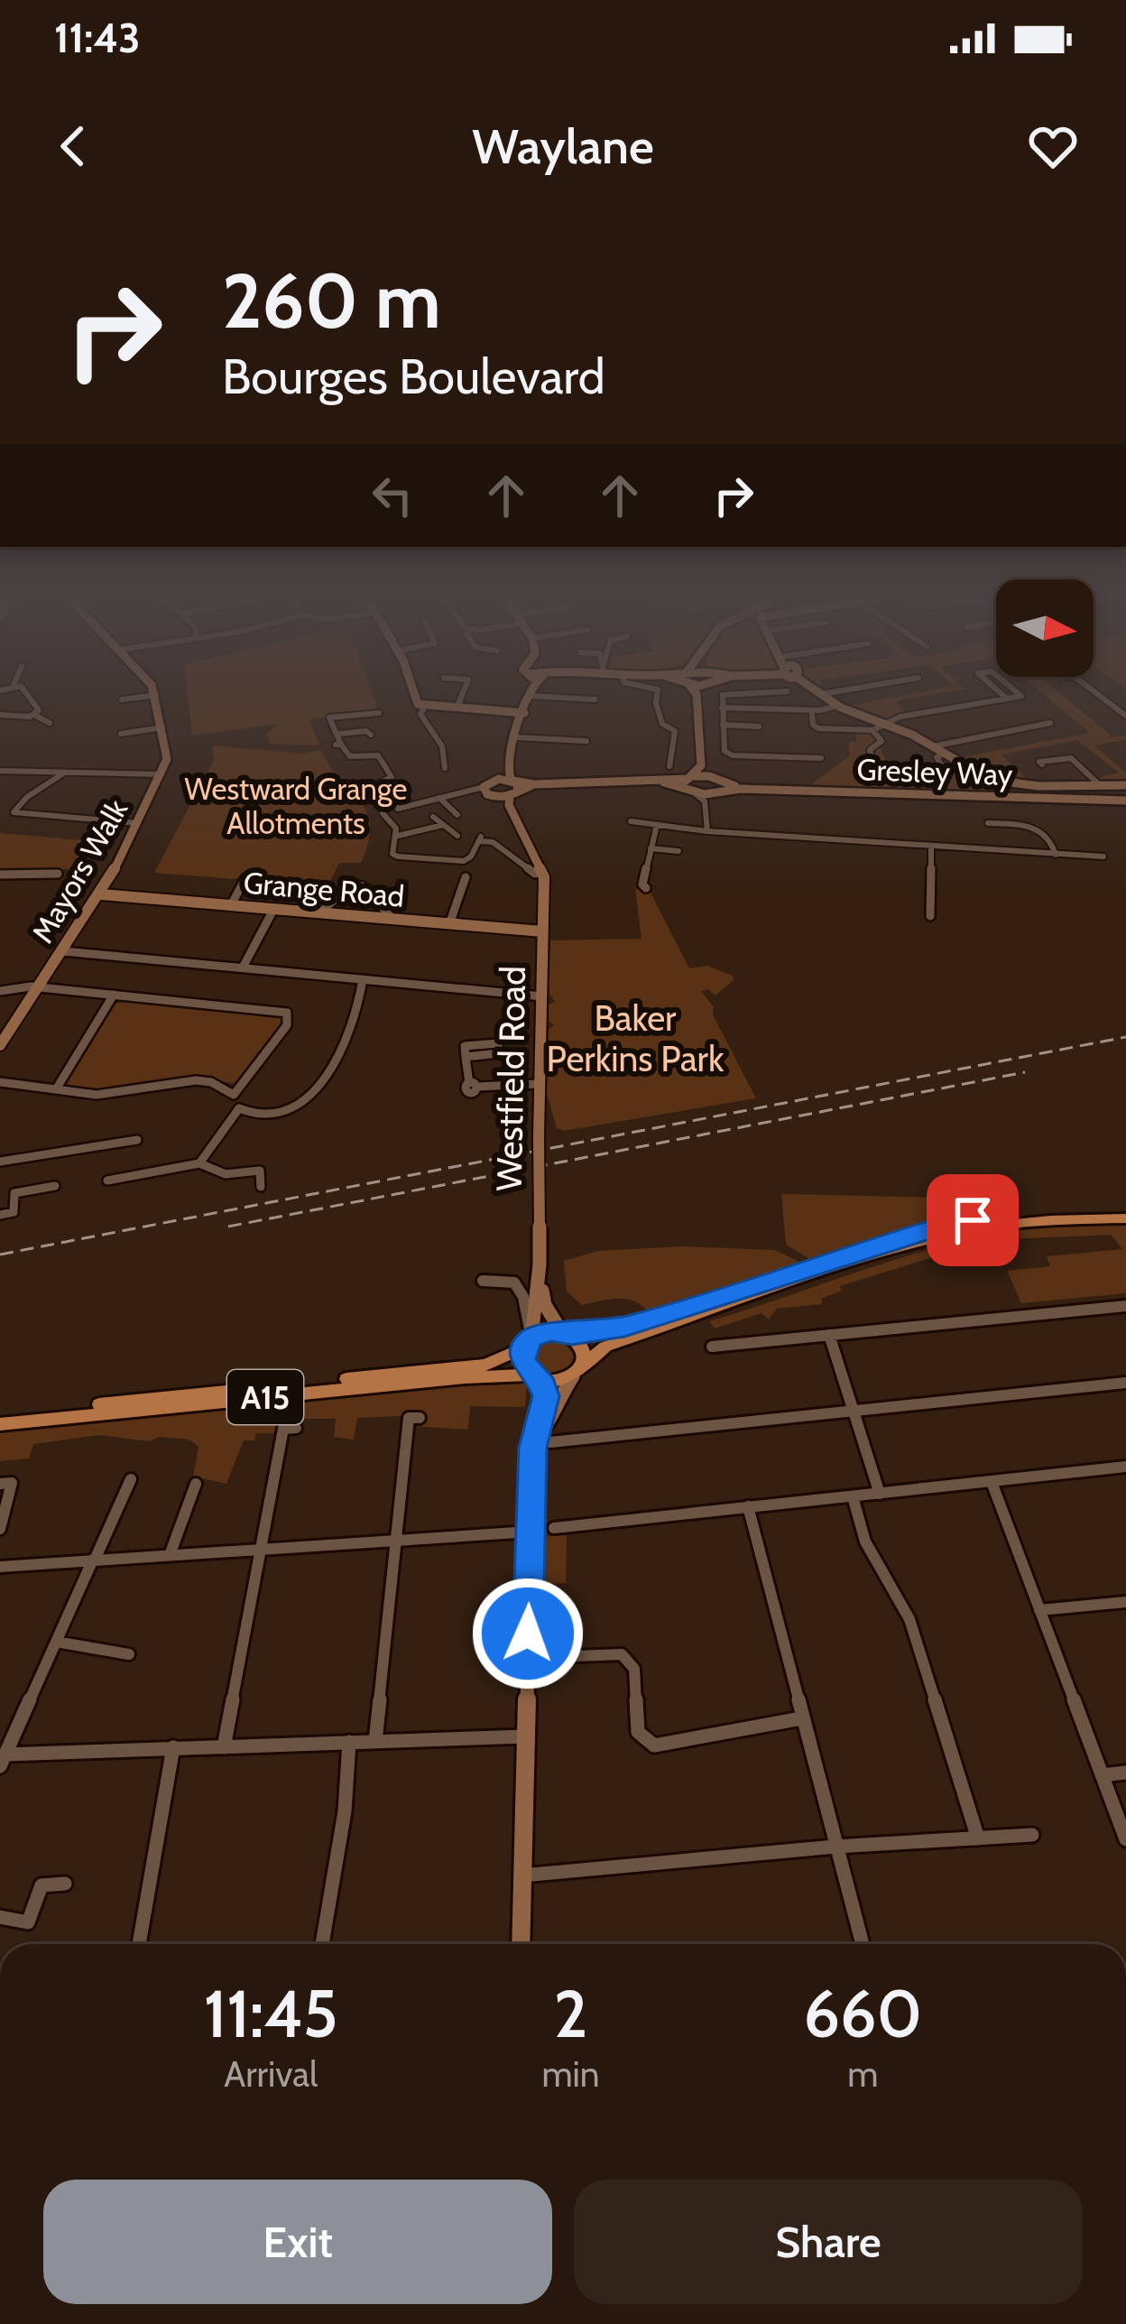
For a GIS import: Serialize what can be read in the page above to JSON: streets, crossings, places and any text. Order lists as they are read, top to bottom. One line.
{"streets":{"main road":["A15"],"street":["Gresley Way","Mayors Walk","Grange Road","Westfield Road"]},"crossings":[["Mayors Walk","Grange Road"],["Grange Road","Westfield Road"],["Westfield Road","A15"]],"parks":["Westward Grange Allotments","Baker Perkins Park"],"north":"right","page":{"status":"11:43","header":"Waylane","turn":["260 m","Bourges Boulevard"],"eta":["11:45","Arrival","2","min","660","m"],"buttons":["Exit","Share"]}}
